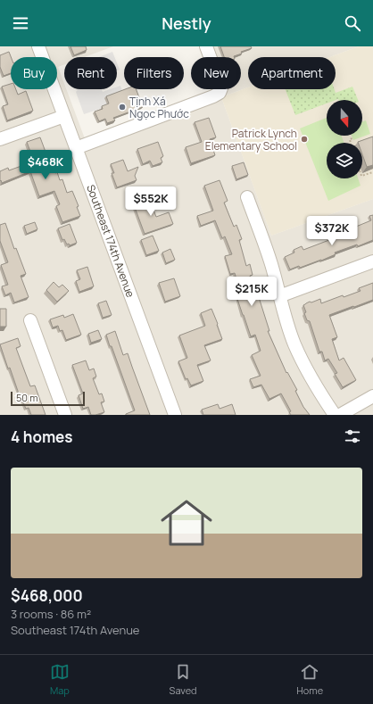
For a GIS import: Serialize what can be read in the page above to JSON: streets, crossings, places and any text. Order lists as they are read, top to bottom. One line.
{"streets":{"street":["Southeast 174th Avenue"]},"places":["Tịnh Xá Ngọc Phước","Patrick Lynch Elementary School"],"scale_bar":"50 m","north":"bottom","page":{"header":"Nestly","chip":["Buy","Rent","Filters","New","Apartment"],"price":["$468K","$552K","$372K","$215K"],"scale":"50 m","heading":"4 homes","list":[{"name":"$468,000","note":"3 rooms · 86 m² · Southeast 174th Avenue"}],"tabs":["Map","Saved","Home"]}}
